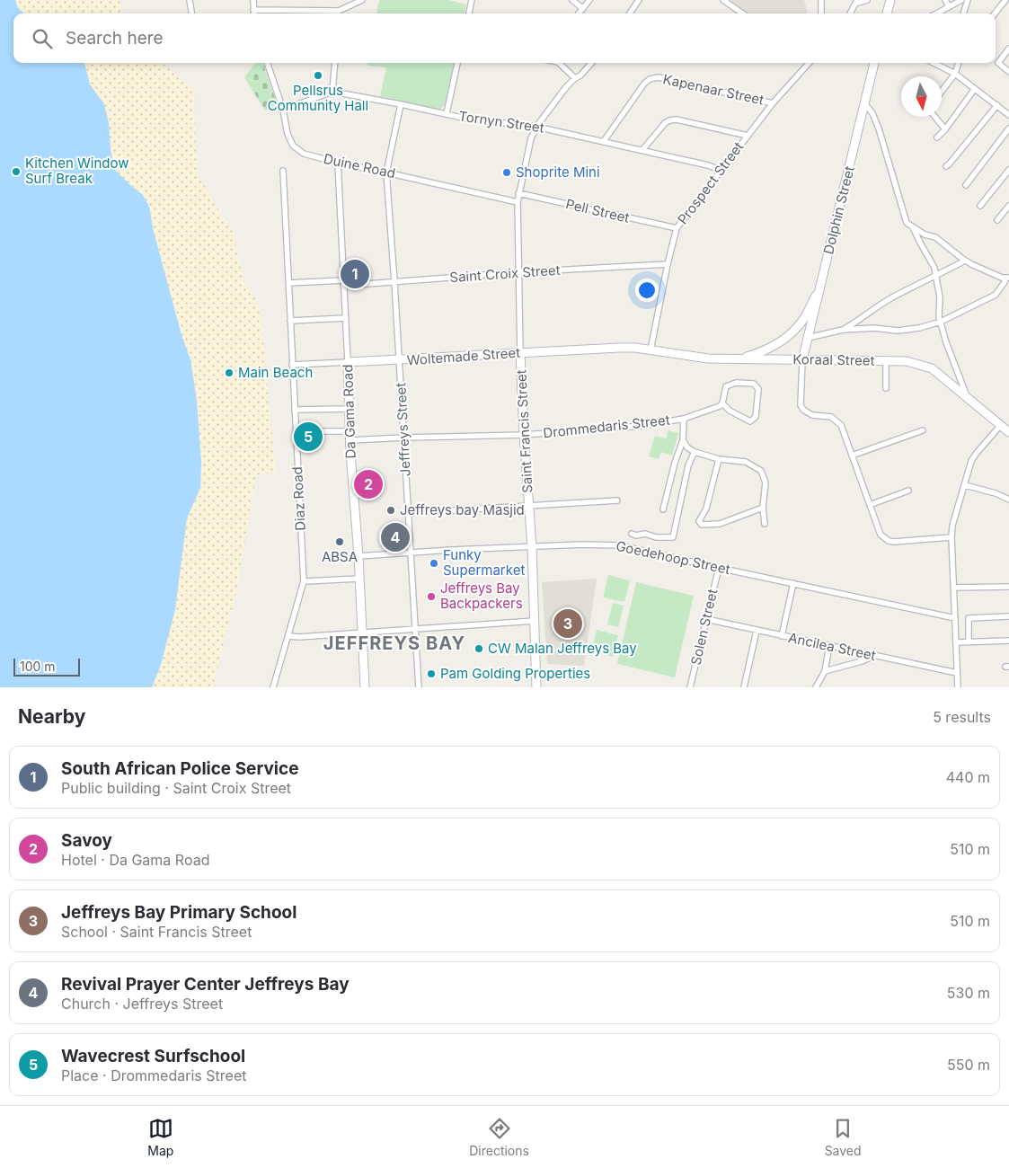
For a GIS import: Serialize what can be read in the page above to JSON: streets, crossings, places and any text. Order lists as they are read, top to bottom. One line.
{"streets":{"street":["Kapenaar Street","Tornyn Street","Duine Road","Prospect Street","Dolphin Street","Pell Street","Saint Croix Street","Woltemade Street","Koraal Street","Da Gama Road","Drommedaris Street","Jeffreys Street","Saint Francis Street","Diaz Road","Goedehoop Street","Solen Street","Ancilea Street"]},"crossings":[["Kapenaar Street","Tornyn Street"],["Kapenaar Street","Prospect Street"],["Tornyn Street","Prospect Street"],["Tornyn Street","Jeffreys Street"],["Tornyn Street","Saint Francis Street"],["Duine Road","Da Gama Road"],["Duine Road","Jeffreys Street"],["Duine Road","Saint Francis Street"],["Prospect Street","Pell Street"],["Prospect Street","Saint Croix Street"],["Prospect Street","Koraal Street"],["Dolphin Street","Koraal Street"],["Pell Street","Saint Francis Street"],["Saint Croix Street","Da Gama Road"],["Saint Croix Street","Jeffreys Street"],["Saint Croix Street","Saint Francis Street"],["Saint Croix Street","Diaz Road"],["Woltemade Street","Koraal Street"],["Woltemade Street","Da Gama Road"],["Woltemade Street","Jeffreys Street"],["Woltemade Street","Saint Francis Street"],["Woltemade Street","Diaz Road"],["Da Gama Road","Drommedaris Street"],["Da Gama Road","Goedehoop Street"],["Drommedaris Street","Jeffreys Street"],["Drommedaris Street","Saint Francis Street"],["Jeffreys Street","Goedehoop Street"],["Saint Francis Street","Goedehoop Street"],["Goedehoop Street","Solen Street"],["Solen Street","Ancilea Street"]],"districts":["JEFFREYS BAY"],"places":["Pellsrus Community Hall","Kitchen Window Surf Break","Shoprite Mini","Main Beach","Jeffreys bay Masjid","ABSA","Funky Supermarket","Jeffreys Bay Backpackers","CW Malan Jeffreys Bay","Pam Golding Properties"],"scale_bar":"100 m","north":"bottom","page":{"search":"Search here","pins":["1","5","2","4","3"],"scale":"100 m","heading":["Nearby","5 results"],"list":[{"mark":"1","name":"South African Police Service","note":"Public building · Saint Croix Street","value":"440 m"},{"mark":"2","name":"Savoy","note":"Hotel · Da Gama Road","value":"510 m"},{"mark":"3","name":"Jeffreys Bay Primary School","note":"School · Saint Francis Street","value":"510 m"},{"mark":"4","name":"Revival Prayer Center Jeffreys Bay","note":"Church · Jeffreys Street","value":"530 m"},{"mark":"5","name":"Wavecrest Surfschool","note":"Place · Drommedaris Street","value":"550 m"}],"nav":["Map","Directions","Saved"]}}
